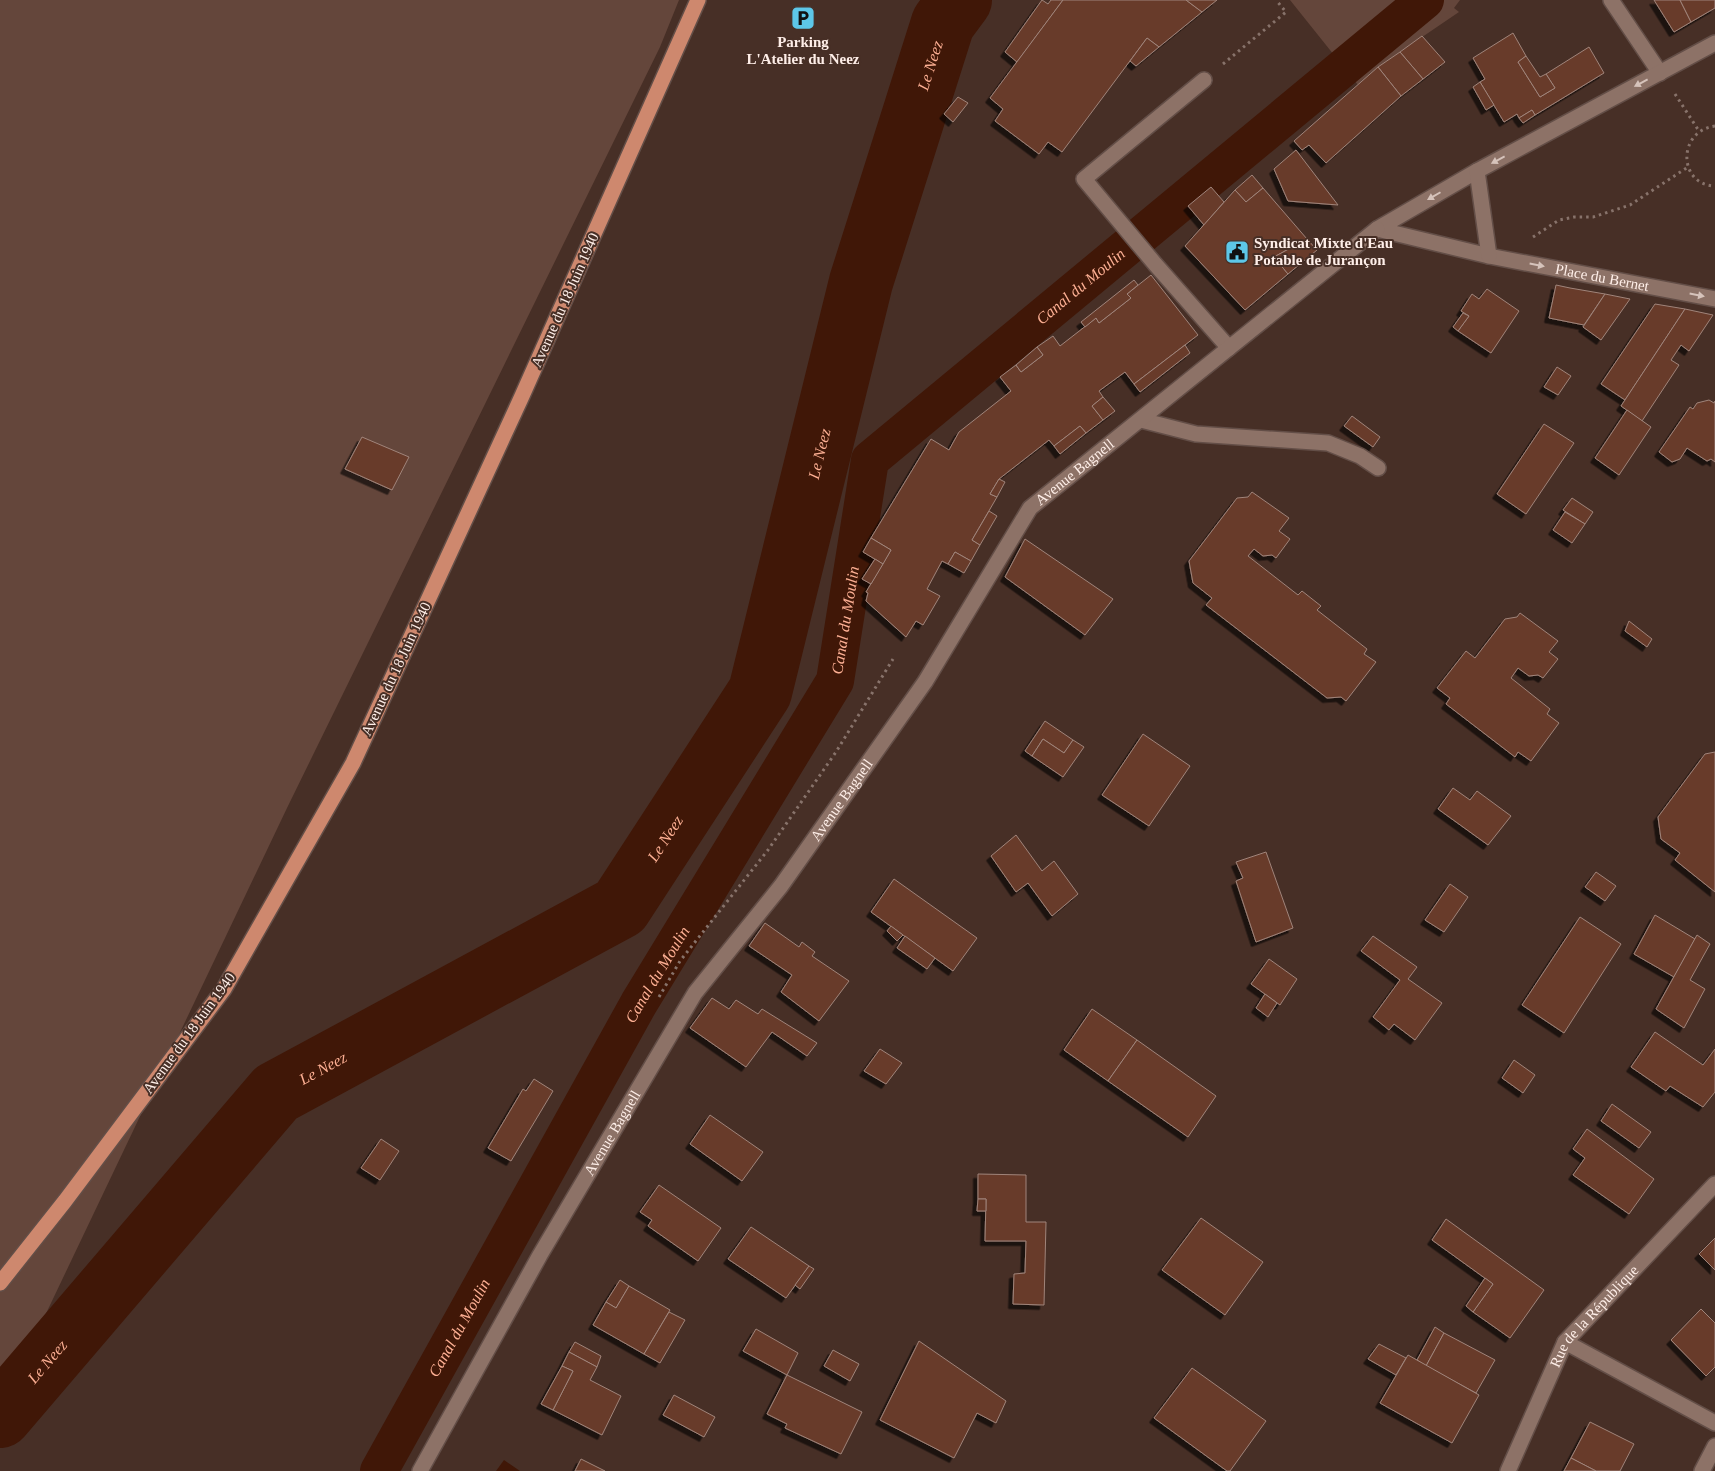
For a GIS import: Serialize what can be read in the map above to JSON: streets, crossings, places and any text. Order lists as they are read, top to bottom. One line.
{"streets":{"main road":["Avenue du 18 Juin 1940"],"street":["Place du Bernet","Avenue Bagnell","Rue de la République"]},"crossings":[["Place du Bernet","Avenue Bagnell"]],"one_way":["Place du Bernet"],"water":["Le Neez","Canal du Moulin"],"places":{"parking":["Parking L'Atelier du Neez"],"public building":["Syndicat Mixte d'Eau Potable de Jurançon"]}}
